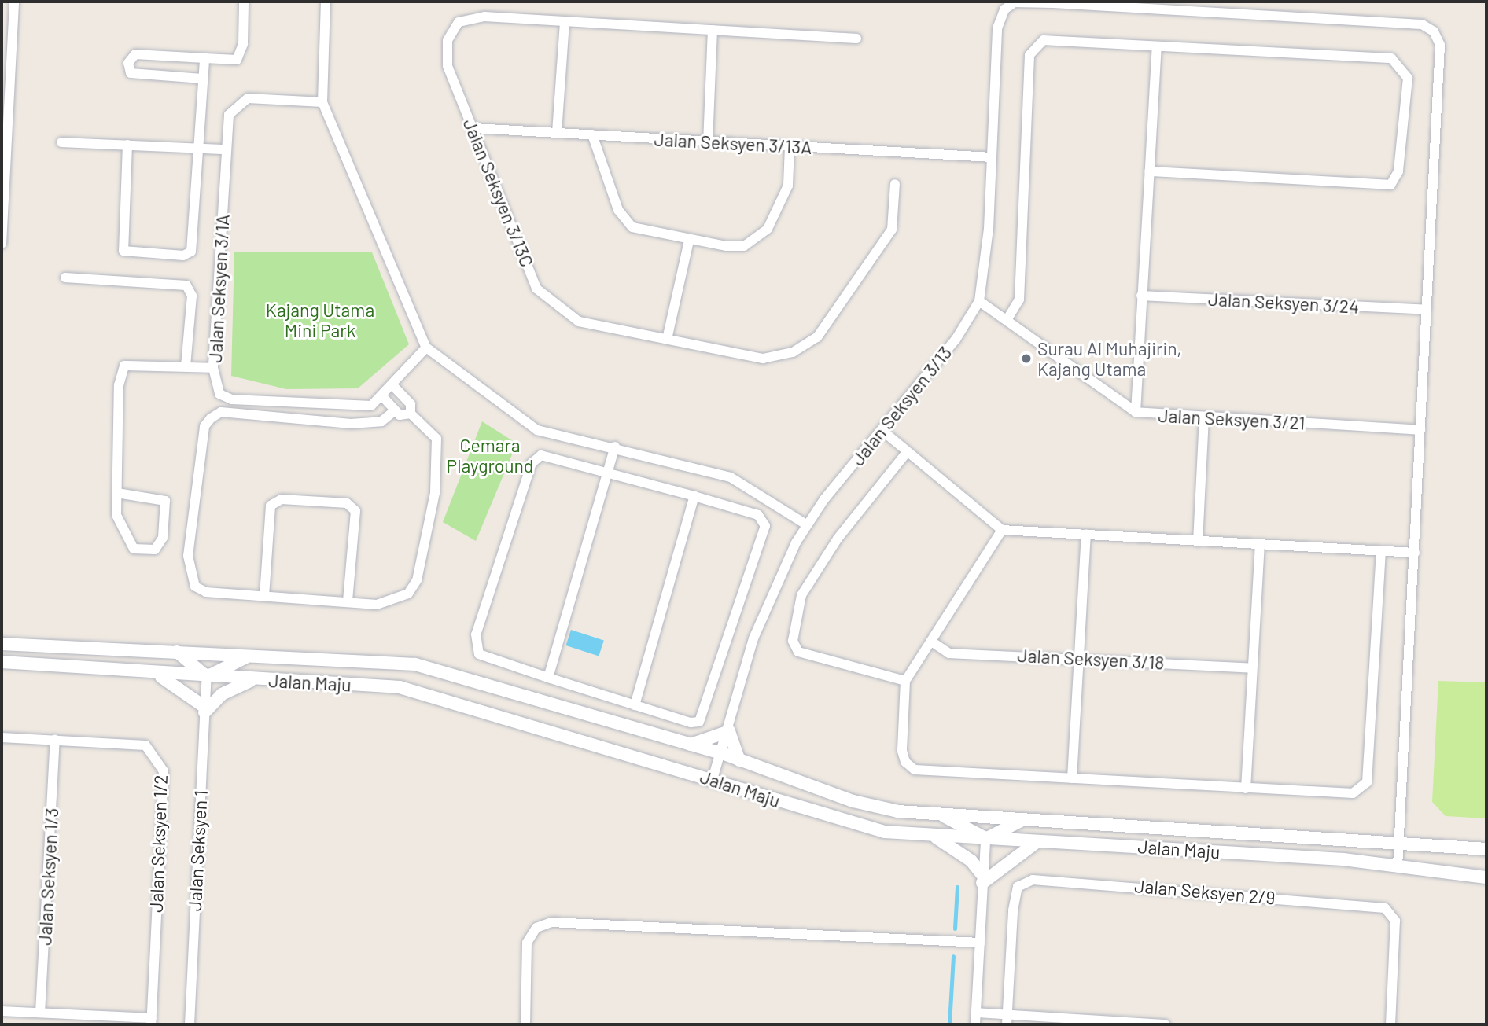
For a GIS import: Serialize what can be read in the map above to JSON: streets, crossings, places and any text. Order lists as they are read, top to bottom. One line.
{"streets":{"street":["Jalan Seksyen 3/13A","Jalan Seksyen 3/13C","Jalan Seksyen 3/1A","Jalan Seksyen 3/24","Jalan Seksyen 3/13","Jalan Seksyen 3/21","Jalan Seksyen 3/18","Jalan Maju","Jalan Seksyen 1/2","Jalan Seksyen 1","Jalan Seksyen 1/3","Jalan Seksyen 2/9"]},"crossings":[["Jalan Seksyen 3/13A","Jalan Seksyen 3/13C"],["Jalan Seksyen 3/13A","Jalan Seksyen 3/13"],["Jalan Seksyen 3/24","Jalan Seksyen 3/13"],["Jalan Seksyen 3/13","Jalan Seksyen 3/21"],["Jalan Seksyen 3/13","Jalan Maju"],["Jalan Maju","Jalan Seksyen 1"],["Jalan Seksyen 1/2","Jalan Seksyen 1/3"]],"parks":["Kajang Utama Mini Park","Cemara Playground"],"places":["Surau Al Muhajirin, Kajang Utama"]}
